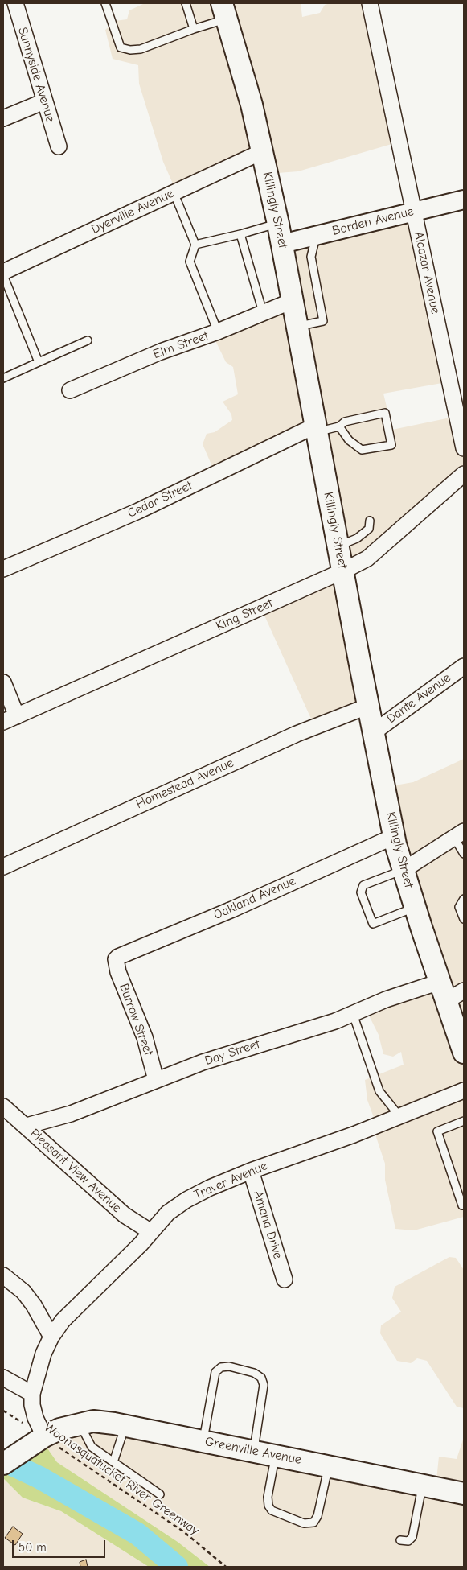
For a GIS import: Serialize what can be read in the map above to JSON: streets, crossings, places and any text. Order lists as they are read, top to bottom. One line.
{"streets":{"main road":["Killingly Street","Greenville Avenue"],"street":["Sunnyside Avenue","Dyerville Avenue","Borden Avenue","Alcazar Avenue","Elm Street","Cedar Street","King Street","Dante Avenue","Homestead Avenue","Oakland Avenue","Burrow Street","Day Street","Pleasant View Avenue","Traver Avenue","Amana Drive"],"path":["Woonasquatucket River Greenway"]},"crossings":[["Killingly Street","Dyerville Avenue"],["Killingly Street","Borden Avenue"],["Killingly Street","Elm Street"],["Killingly Street","Cedar Street"],["Killingly Street","King Street"],["Killingly Street","Dante Avenue"],["Killingly Street","Homestead Avenue"],["Killingly Street","Oakland Avenue"],["Killingly Street","Day Street"],["Borden Avenue","Alcazar Avenue"],["Oakland Avenue","Burrow Street"],["Burrow Street","Day Street"],["Day Street","Pleasant View Avenue"],["Pleasant View Avenue","Traver Avenue"],["Traver Avenue","Amana Drive"],["Traver Avenue","Greenville Avenue"],["Traver Avenue","Woonasquatucket River Greenway"],["Greenville Avenue","Woonasquatucket River Greenway"]],"scale_bar":"50 m"}
